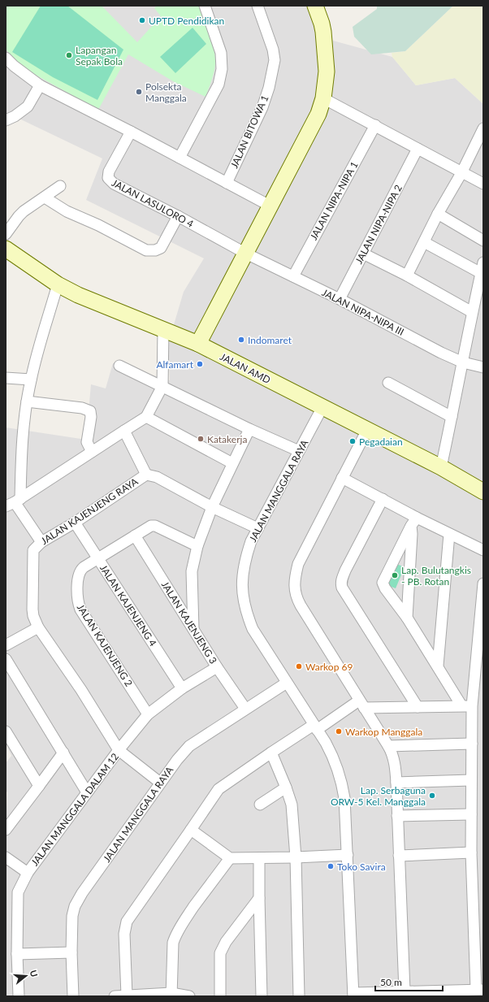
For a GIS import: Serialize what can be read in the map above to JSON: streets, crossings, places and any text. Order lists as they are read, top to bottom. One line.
{"streets":{"street":["JALAN BITOWA 1","JALAN NIPA-NIPA 1","JALAN LASULORO 4","JALAN NIPA-NIPA 2","JALAN NIPA-NIPA III","JALAN AMD","JALAN MANGGALA RAYA","JALAN KAJENJENG RAYA","JALAN KAJENJENG 4","JALAN KAJENJENG 3","JALAN KAJENJENG 2","JALAN MANGGALA DALAM 12"]},"crossings":[["JALAN NIPA-NIPA 1","JALAN NIPA-NIPA III"],["JALAN LASULORO 4","JALAN NIPA-NIPA III"],["JALAN NIPA-NIPA 2","JALAN NIPA-NIPA III"],["JALAN AMD","JALAN MANGGALA RAYA"],["JALAN MANGGALA RAYA","JALAN KAJENJENG RAYA"],["JALAN MANGGALA RAYA","JALAN KAJENJENG 3"],["JALAN KAJENJENG RAYA","JALAN KAJENJENG 4"],["JALAN KAJENJENG RAYA","JALAN MANGGALA DALAM 12"],["JALAN KAJENJENG 4","JALAN KAJENJENG 2"],["JALAN KAJENJENG 4","JALAN MANGGALA DALAM 12"],["JALAN KAJENJENG 3","JALAN KAJENJENG 2"],["JALAN KAJENJENG 3","JALAN MANGGALA DALAM 12"],["JALAN KAJENJENG 2","JALAN MANGGALA DALAM 12"]],"places":["UPTD Pendidikan","Lapangan Sepak Bola","Polsekta Manggala","Indomaret","Alfamart","Katakerja","Pegadaian","Lap. Bulutangkis - PB. Rotan","Warkop 69","Warkop Manggala","Lap. Serbaguna ORW-5 Kel. Manggala","Toko Savira"],"scale_bar":"50 m","north":"right"}
